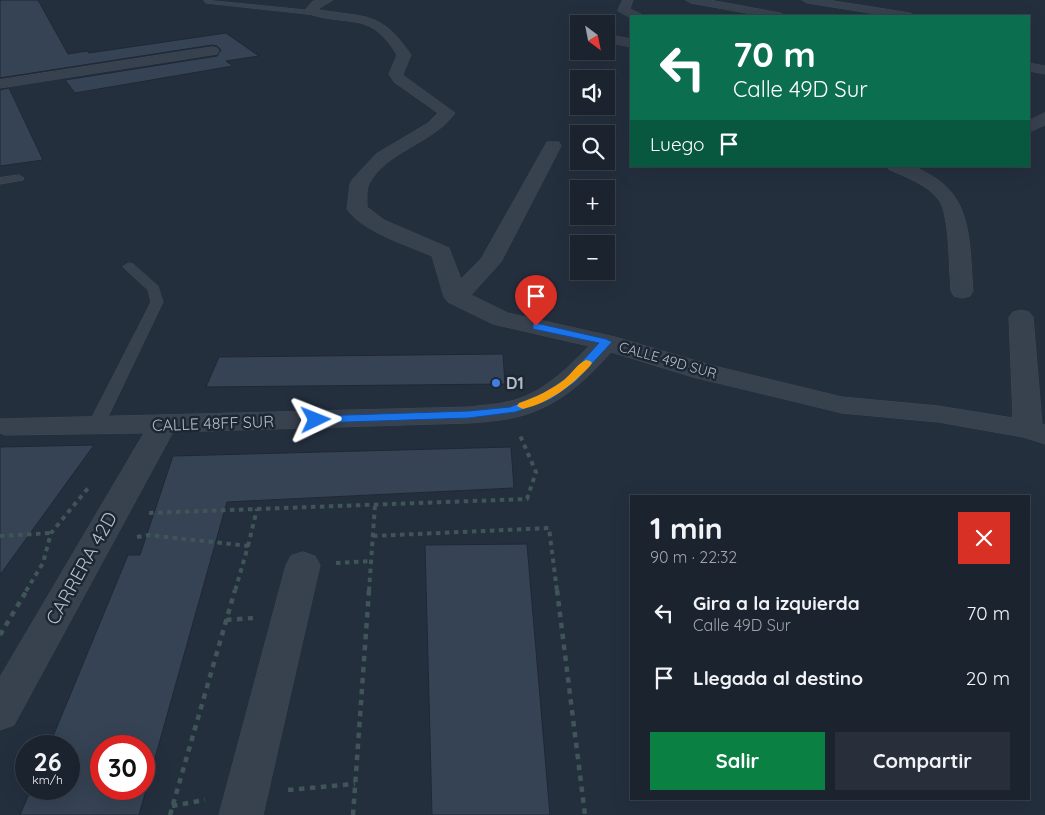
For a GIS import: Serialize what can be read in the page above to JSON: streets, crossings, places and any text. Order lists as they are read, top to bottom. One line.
{"streets":{"street":["CALLE 49D SUR","CALLE 48FF SUR","CARRERA 42D"]},"crossings":[["CALLE 49D SUR","CALLE 48FF SUR"],["CALLE 48FF SUR","CARRERA 42D"]],"places":["D1"],"north":"bottom right","page":{"map_buttons":["+","−"],"turn":["70 m","Calle 49D Sur"],"then":"Luego","heading":["1 min","90 m · 22:32"],"list":[{"name":"Gira a la izquierda","note":"Calle 49D Sur","value":"70 m"},{"name":"Llegada al destino","value":"20 m"}],"buttons":["Salir","Compartir"],"speed":"26 km/h","limit":"30"}}
